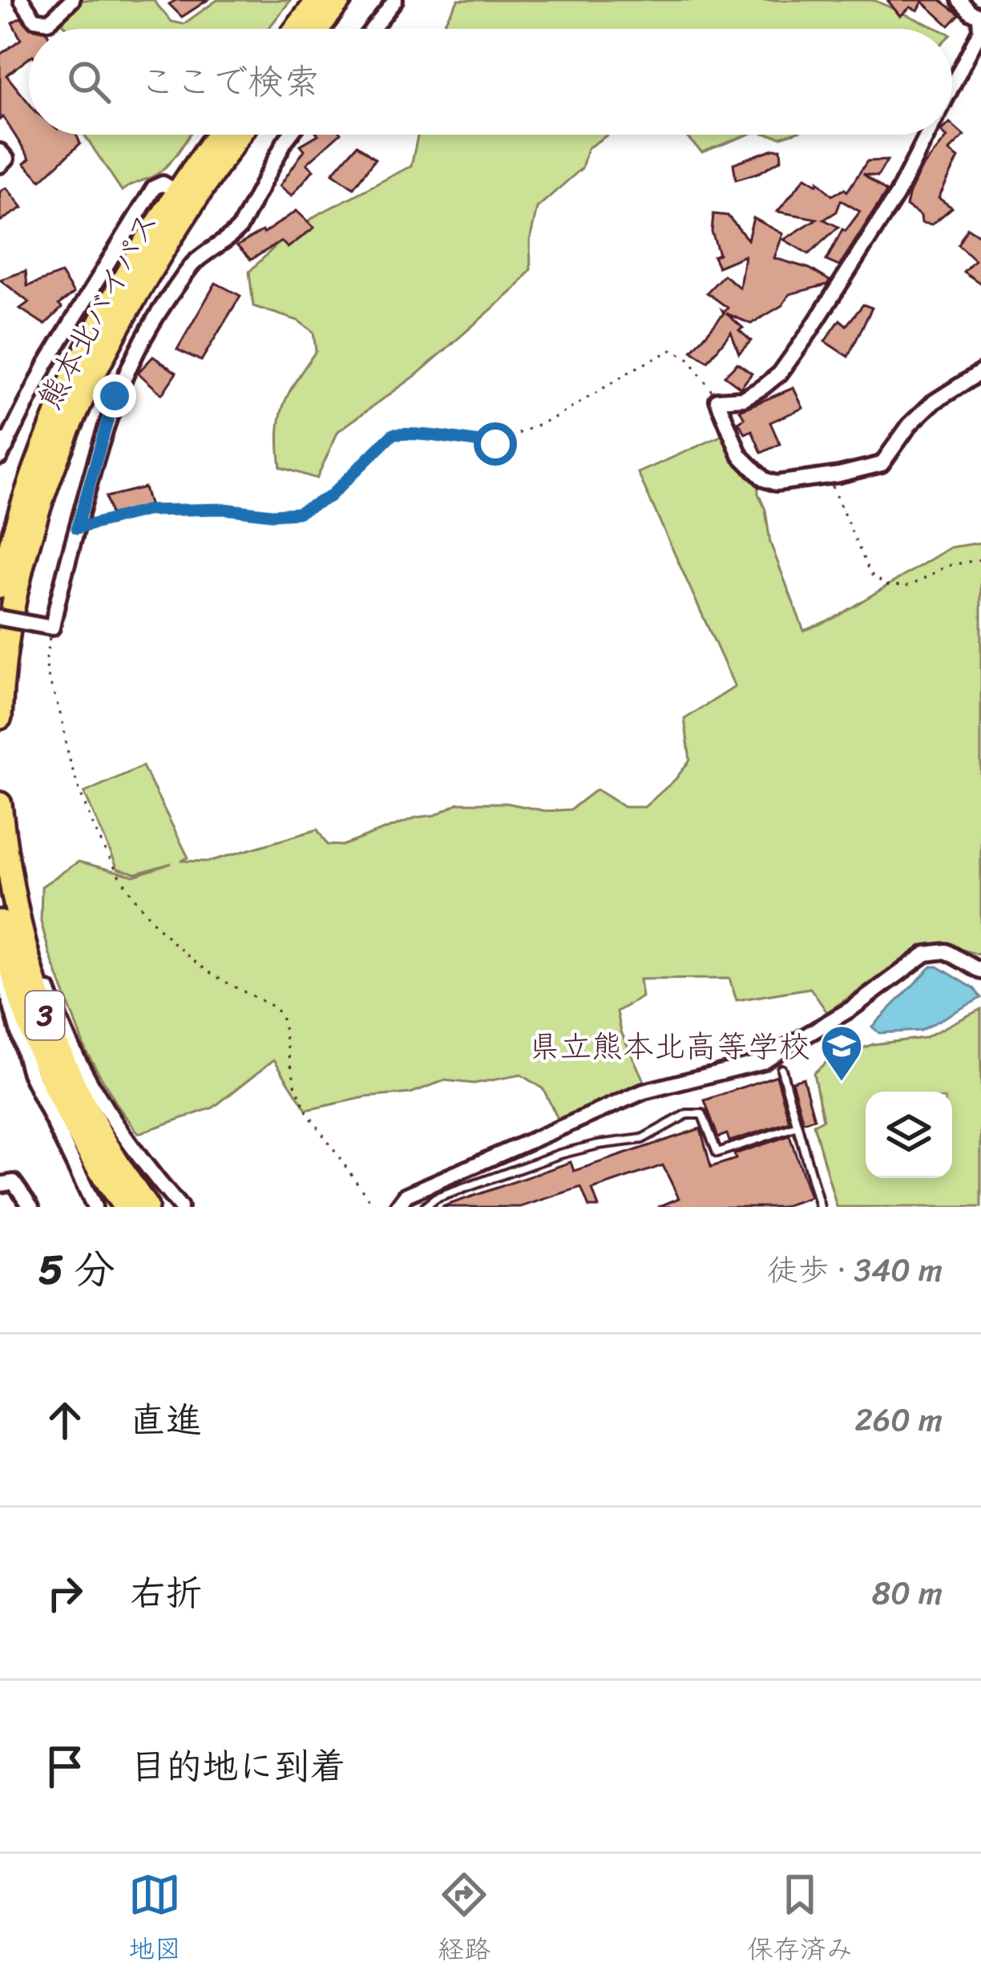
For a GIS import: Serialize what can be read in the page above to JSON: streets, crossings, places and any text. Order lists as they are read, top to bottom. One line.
{"streets":{"highway":["熊本北バイパス","3"]},"places":{"school or university":["県立熊本北高等学校"]},"page":{"search":"ここで検索","heading":["5 分","徒歩 · 340 m"],"list":[["直進","260 m"],["右折","80 m"],"目的地に到着"],"nav":["地図","経路","保存済み"]}}
